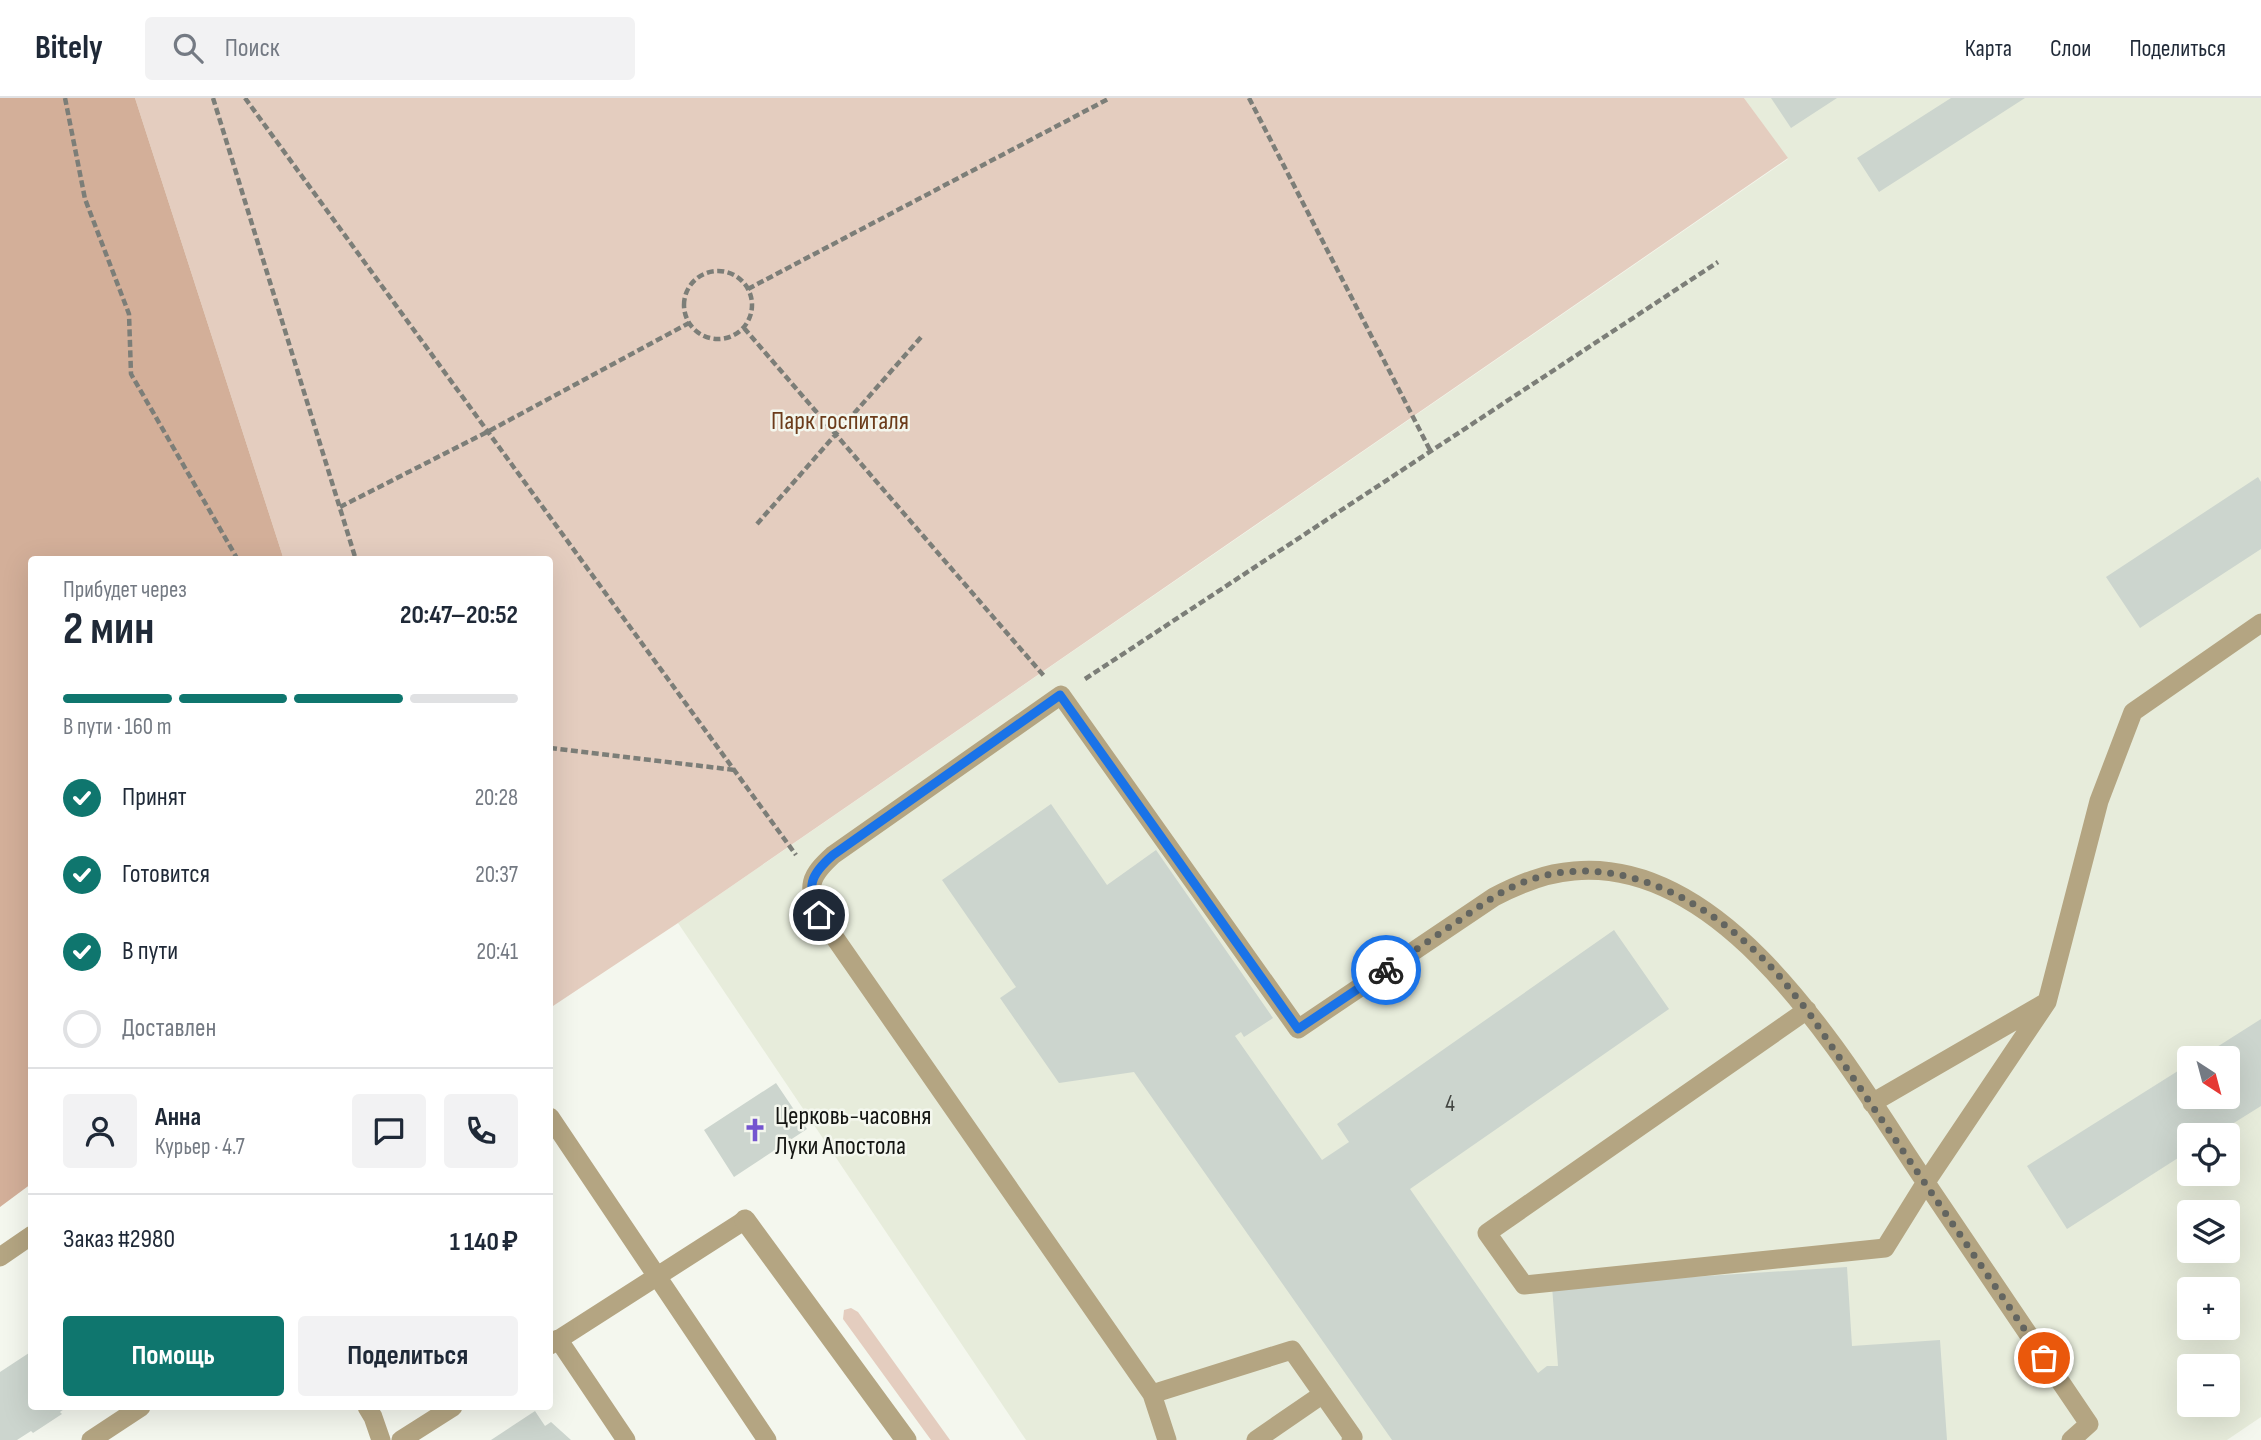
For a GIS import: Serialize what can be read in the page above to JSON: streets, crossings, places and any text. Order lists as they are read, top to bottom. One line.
{"parks":["Парк госпиталя"],"places":{"church":["Церковь-часовня Луки Апостола"]},"house_numbers":["4"],"north":"bottom right","page":{"header":"Bitely","search":"Поиск","nav":["Карта","Слои","Поделиться"],"heading":["2 мин","Прибудет через","20:47–20:52"],"panel":["Анна","Курьер · 4.7","Заказ #2980","1 140 ₽"],"bar":"В пути · 160 m","list":[["Принят","20:28"],["Готовится","20:37"],["В пути","20:41"],"Доставлен"],"map_buttons":["+","−"],"buttons":["Помощь","Поделиться"]}}
